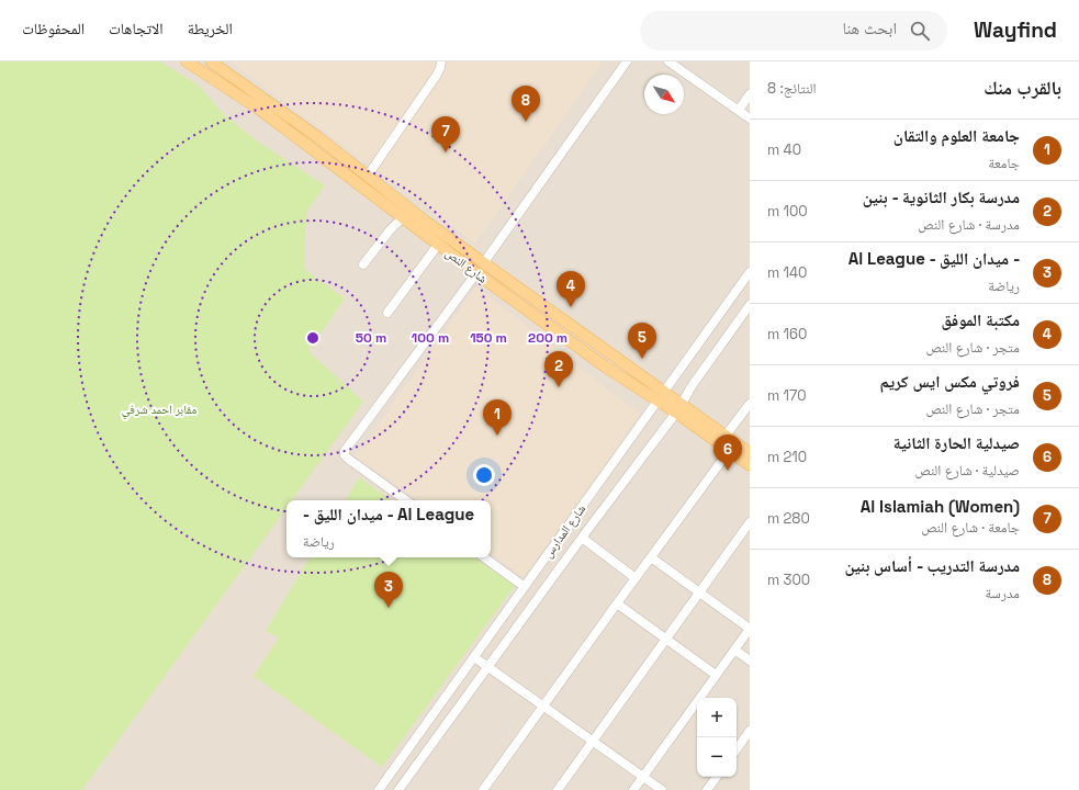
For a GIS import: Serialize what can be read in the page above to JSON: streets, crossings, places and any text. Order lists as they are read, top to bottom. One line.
{"streets":{"main road":["شارع النص"],"street":["شارع المدارس"]},"crossings":[["شارع النص","شارع المدارس"]],"parks":["مقابر احمد شرفي"],"north":"bottom right","page":{"header":"Wayfind","search":"ابحث هنا","nav":["الخريطة","الاتجاهات","المحفوظات"],"heading":["بالقرب منك","النتائج: 8"],"pins":["8","7","4","5","2","1","6","3"],"list":[{"mark":"1","name":"جامعة العلوم والتقان","note":"جامعة","value":"40 m"},{"mark":"2","name":"مدرسة بكار الثانوية - بنين","note":"مدرسة · شارع النص","value":"100 m"},{"mark":"3","name":"- ميدان الليق - Al League","note":"رياضة","value":"140 m"},{"mark":"4","name":"مكتبة الموفق","note":"متجر · شارع النص","value":"160 m"},{"mark":"5","name":"فروتي مكس ايس كريم","note":"متجر · شارع النص","value":"170 m"},{"mark":"6","name":"صيدلية الحارة الثانية","note":"صيدلية · شارع النص","value":"210 m"},{"mark":"7","name":"Al Islamiah (Women)","note":"جامعة · شارع النص","value":"280 m"},{"mark":"8","name":"مدرسة التدريب - أساس بنين","note":"مدرسة","value":"300 m"}],"popup":["- ميدان الليق - Al League","رياضة"],"map_buttons":["+","−"]},"rings":["50 m","100 m","150 m","200 m"]}
